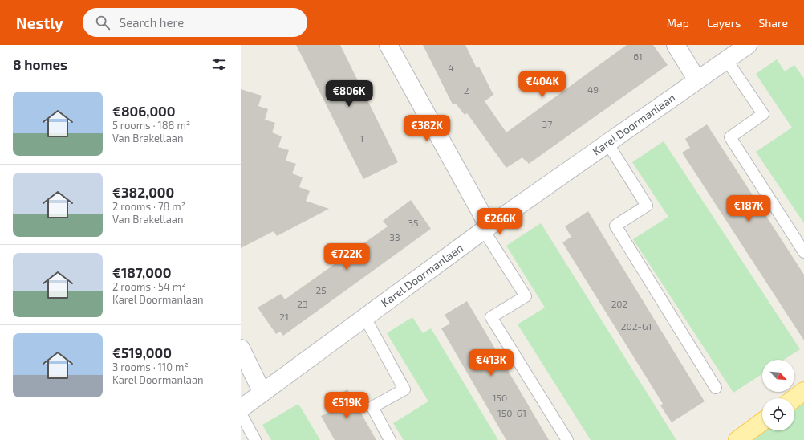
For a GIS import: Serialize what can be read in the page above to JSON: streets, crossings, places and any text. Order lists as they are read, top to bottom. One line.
{"streets":{"street":["Karel Doormanlaan"]},"house_numbers":["61","4","49","2","37","1","35","33","25","23","202","21","202-G1","150","150-G1"],"north":"bottom right","page":{"header":"Nestly","search":"Search here","nav":["Map","Layers","Share"],"heading":"8 homes","price":["€404K","€806K","€382K","€187K","€266K","€722K","€413K","€519K"],"list":[{"name":"€806,000","note":"5 rooms · 188 m² · Van Brakellaan"},{"name":"€382,000","note":"2 rooms · 78 m² · Van Brakellaan"},{"name":"€187,000","note":"2 rooms · 54 m² · Karel Doormanlaan"},{"name":"€519,000","note":"3 rooms · 110 m² · Karel Doormanlaan"}]}}
